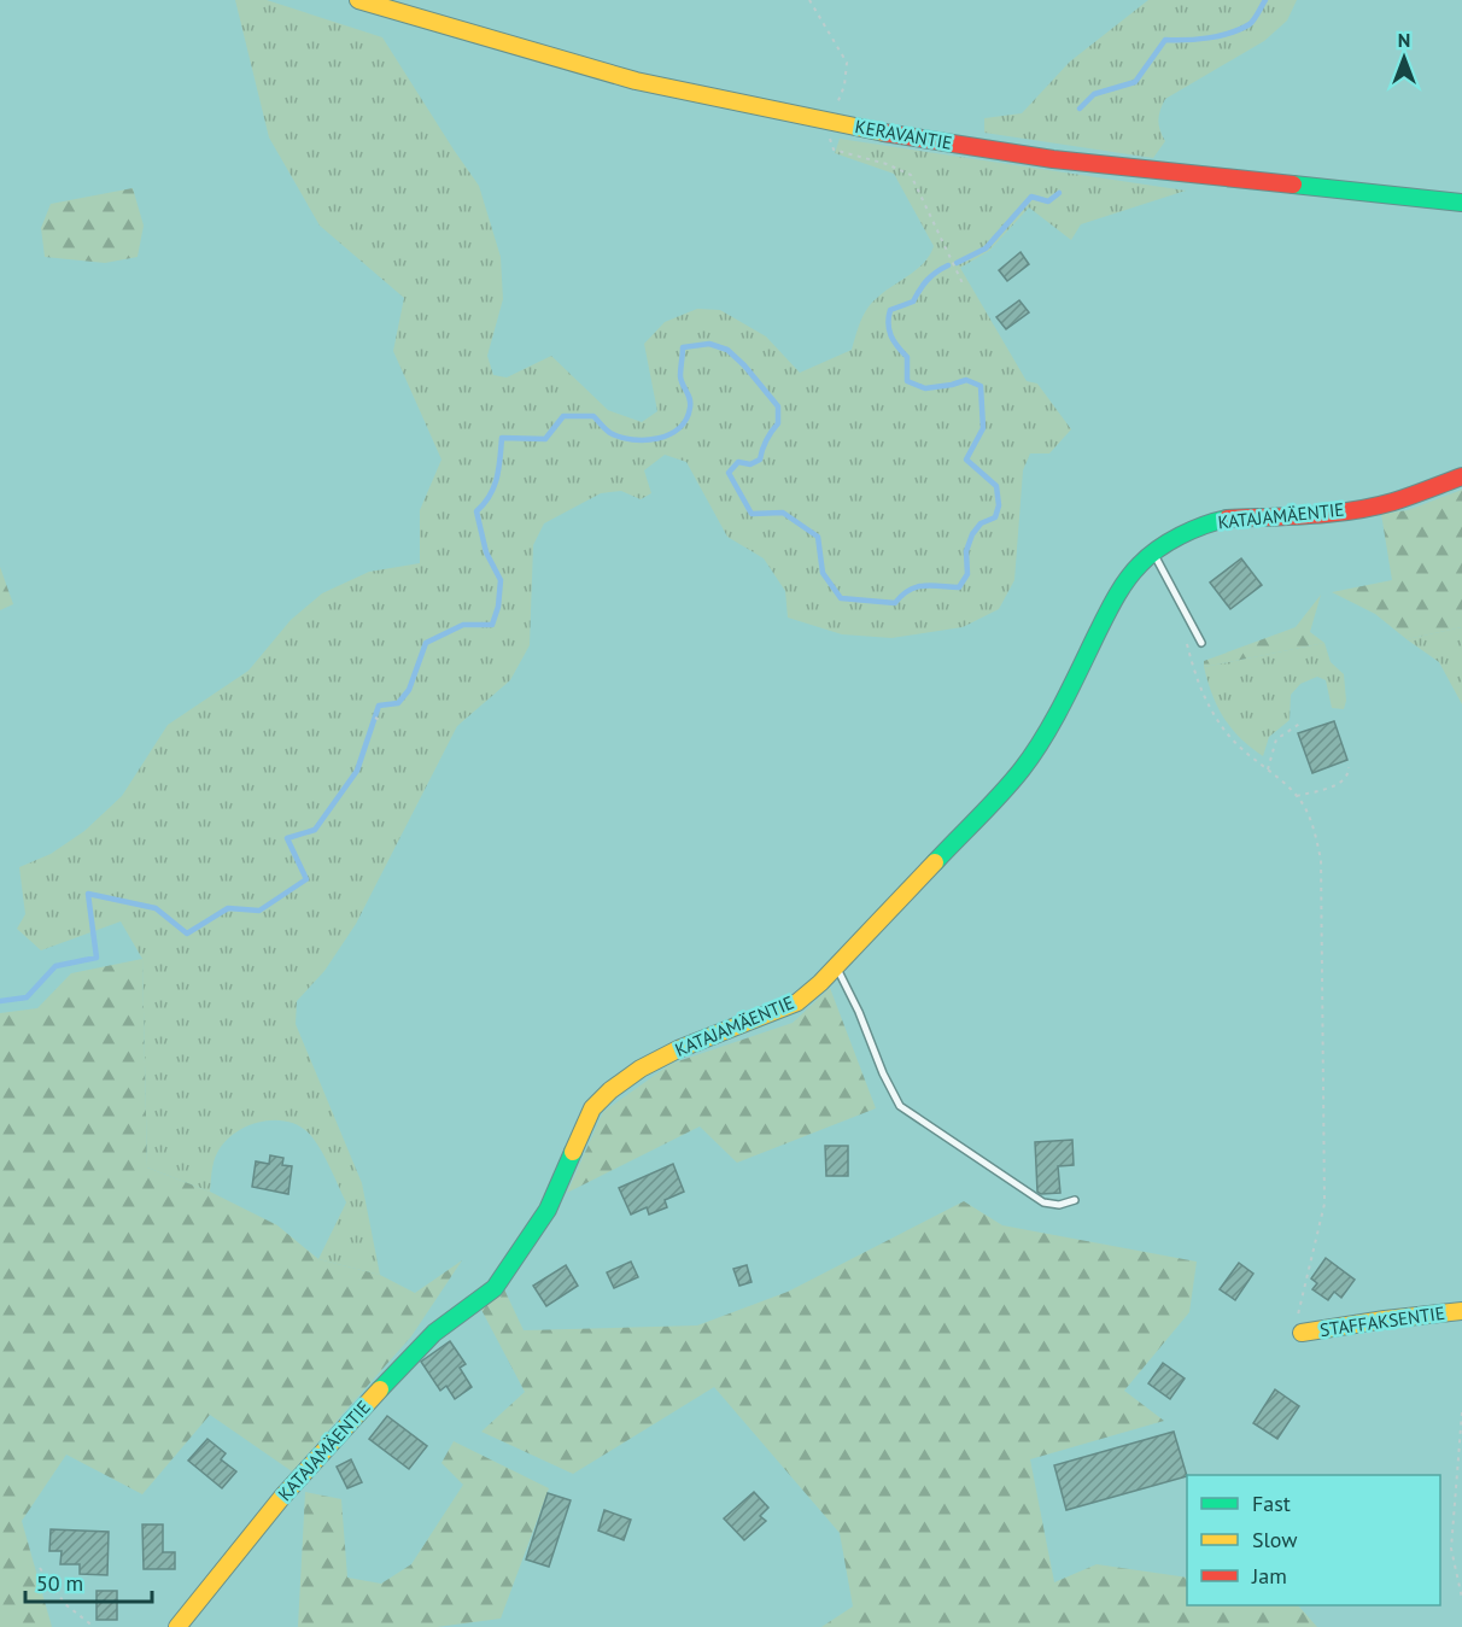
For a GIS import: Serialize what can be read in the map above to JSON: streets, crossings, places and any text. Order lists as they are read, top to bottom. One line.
{"streets":{"street":["KERAVANTIE","KATAJAMÄENTIE","STAFFAKSENTIE"]},"legend":["Fast","Slow","Jam"],"scale_bar":"50 m","north":"top"}
